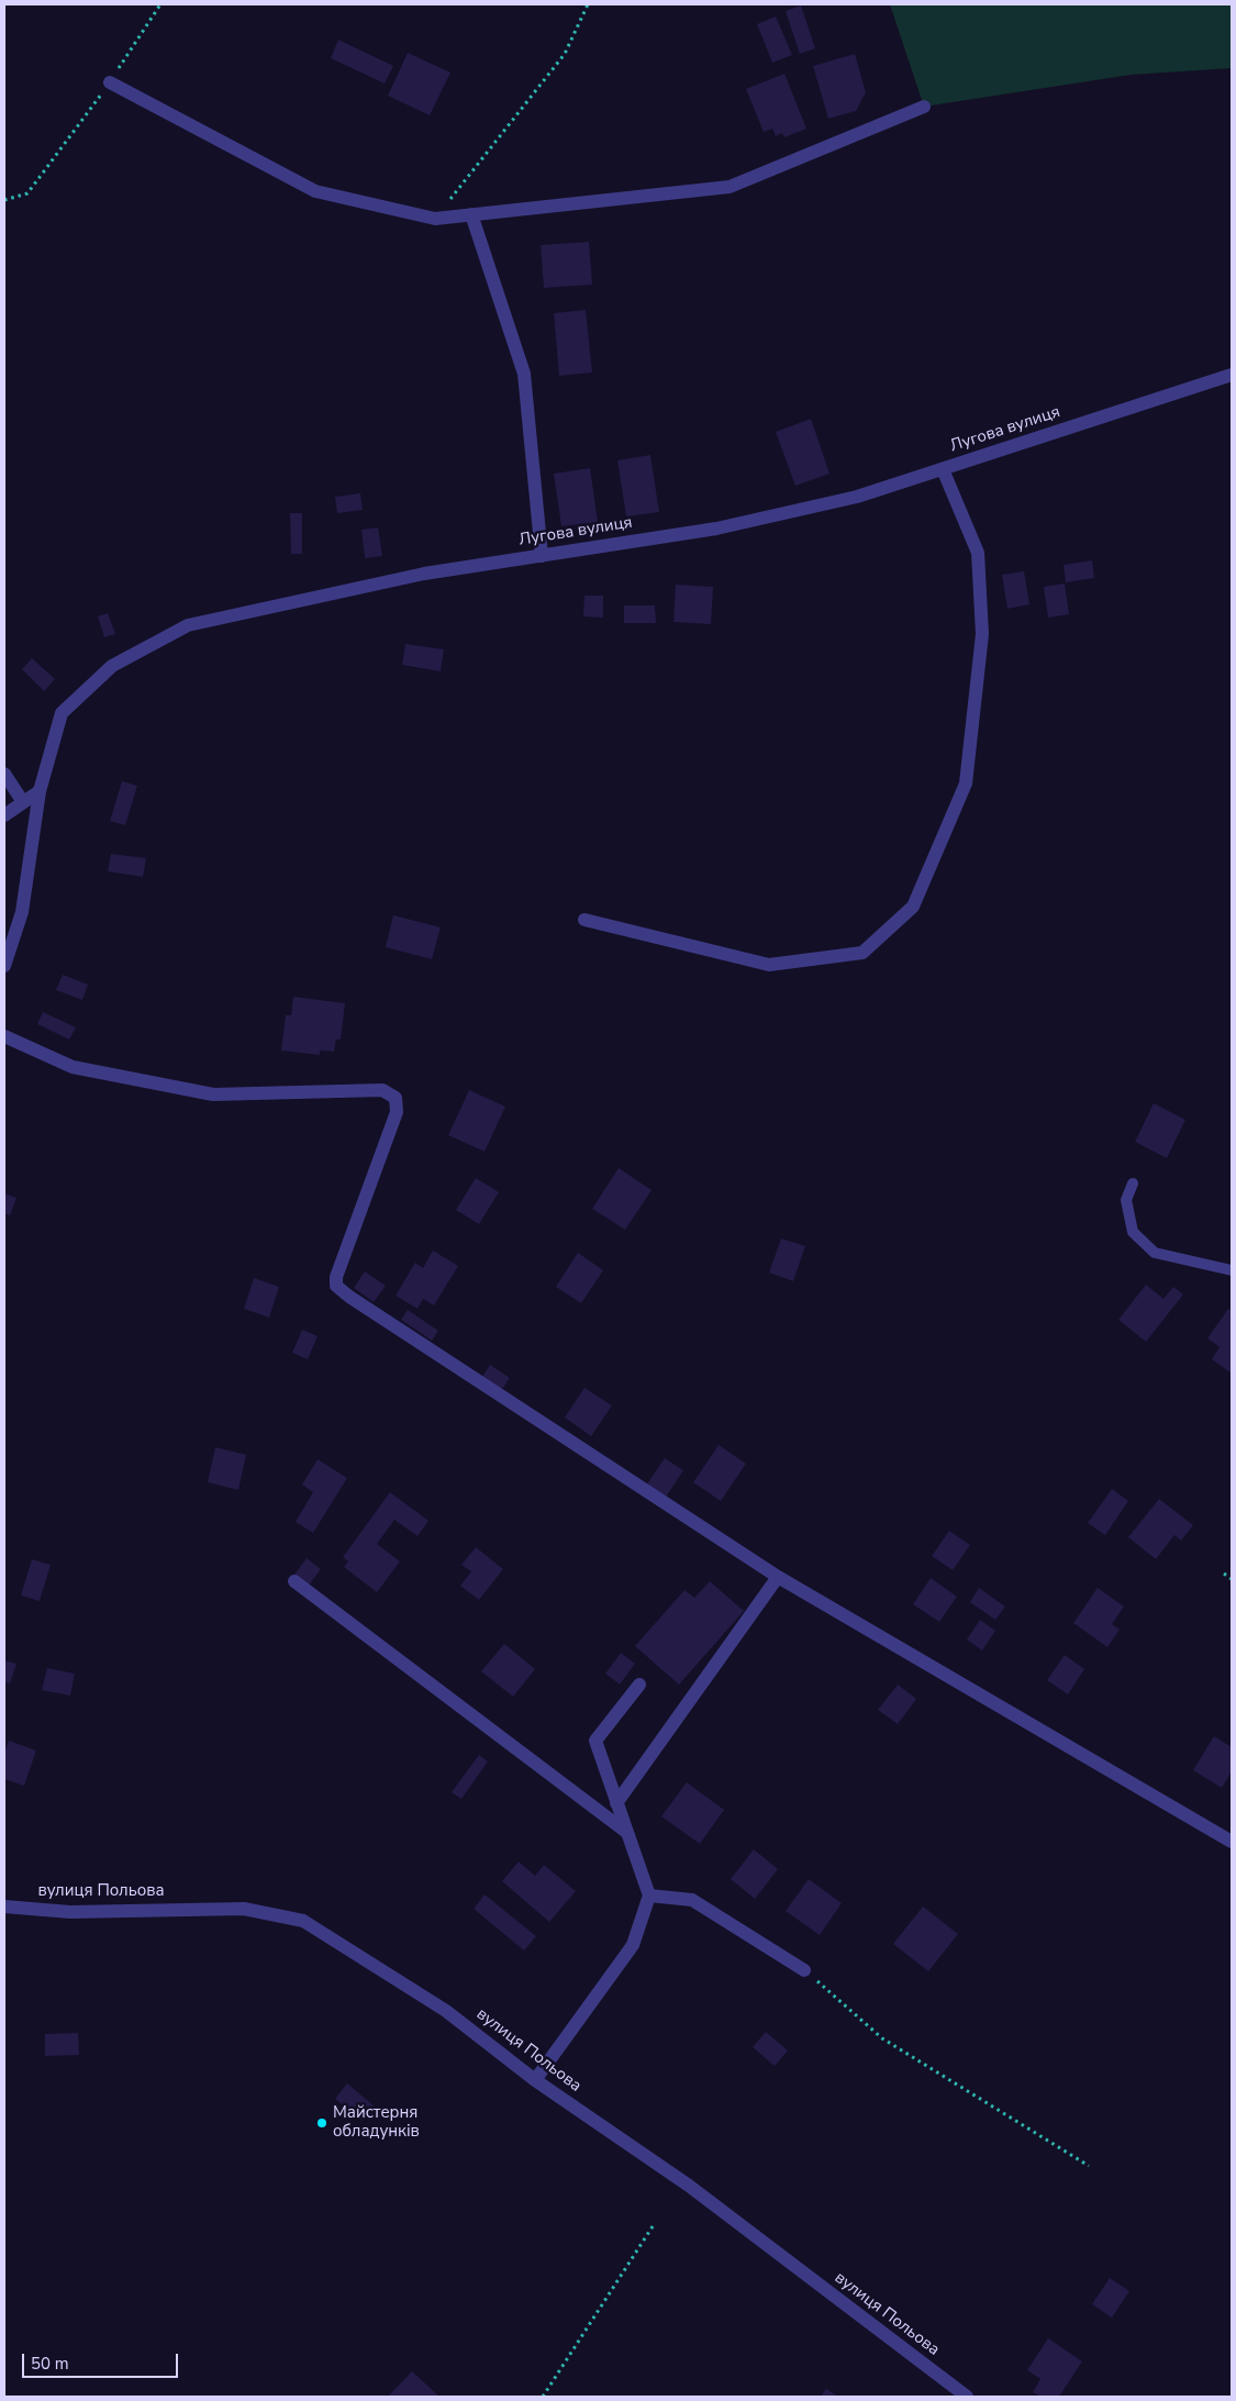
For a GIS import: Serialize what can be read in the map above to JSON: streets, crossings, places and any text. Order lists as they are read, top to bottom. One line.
{"streets":{"street":["Лугова вулиця","вулиця Польова"]},"places":["Майстерня обладунків"],"scale_bar":"50 m"}
